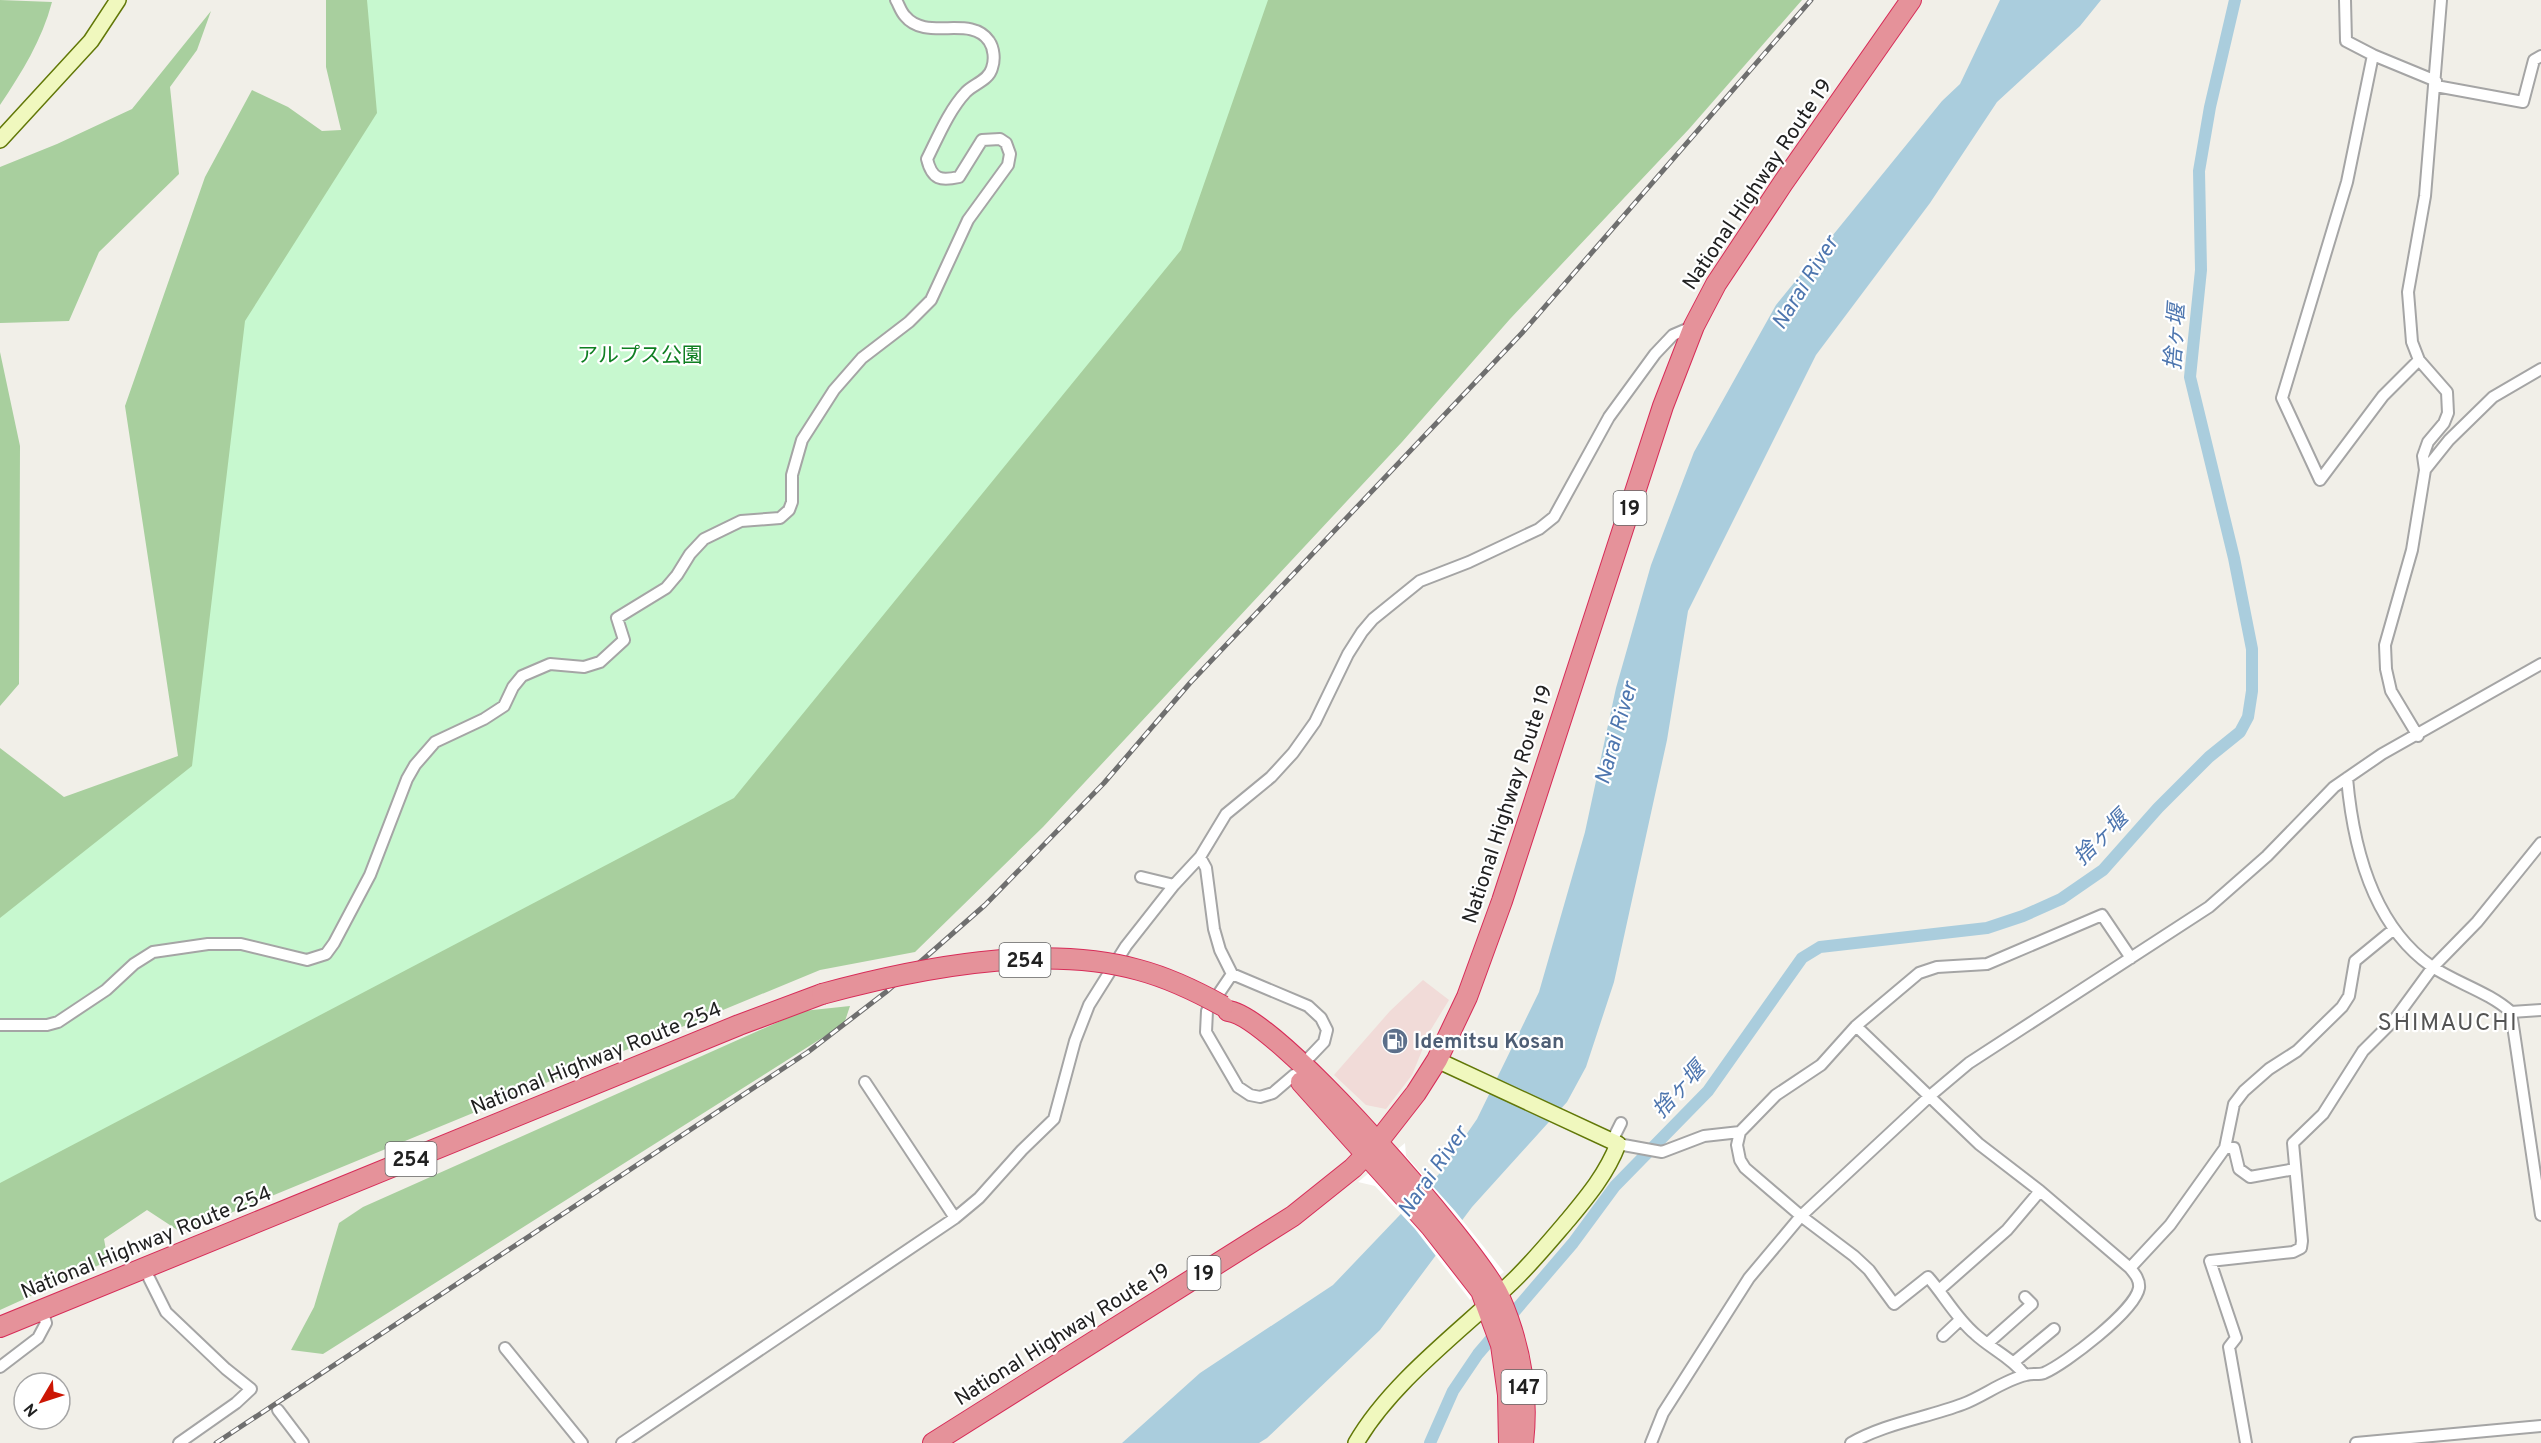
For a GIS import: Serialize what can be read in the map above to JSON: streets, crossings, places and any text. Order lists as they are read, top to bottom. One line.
{"streets":{"highway":["National Highway Route 19","19","254","National Highway Route 254","147"]},"crossings":[["National Highway Route 19","National Highway Route 254"],["National Highway Route 19","147"],["National Highway Route 254","147"]],"districts":["SHIMAUCHI"],"water":["Narai River","捨ヶ堰"],"parks":["アルプス公園"],"places":{"fuel station":["Idemitsu Kosan"]},"north":"bottom left"}
